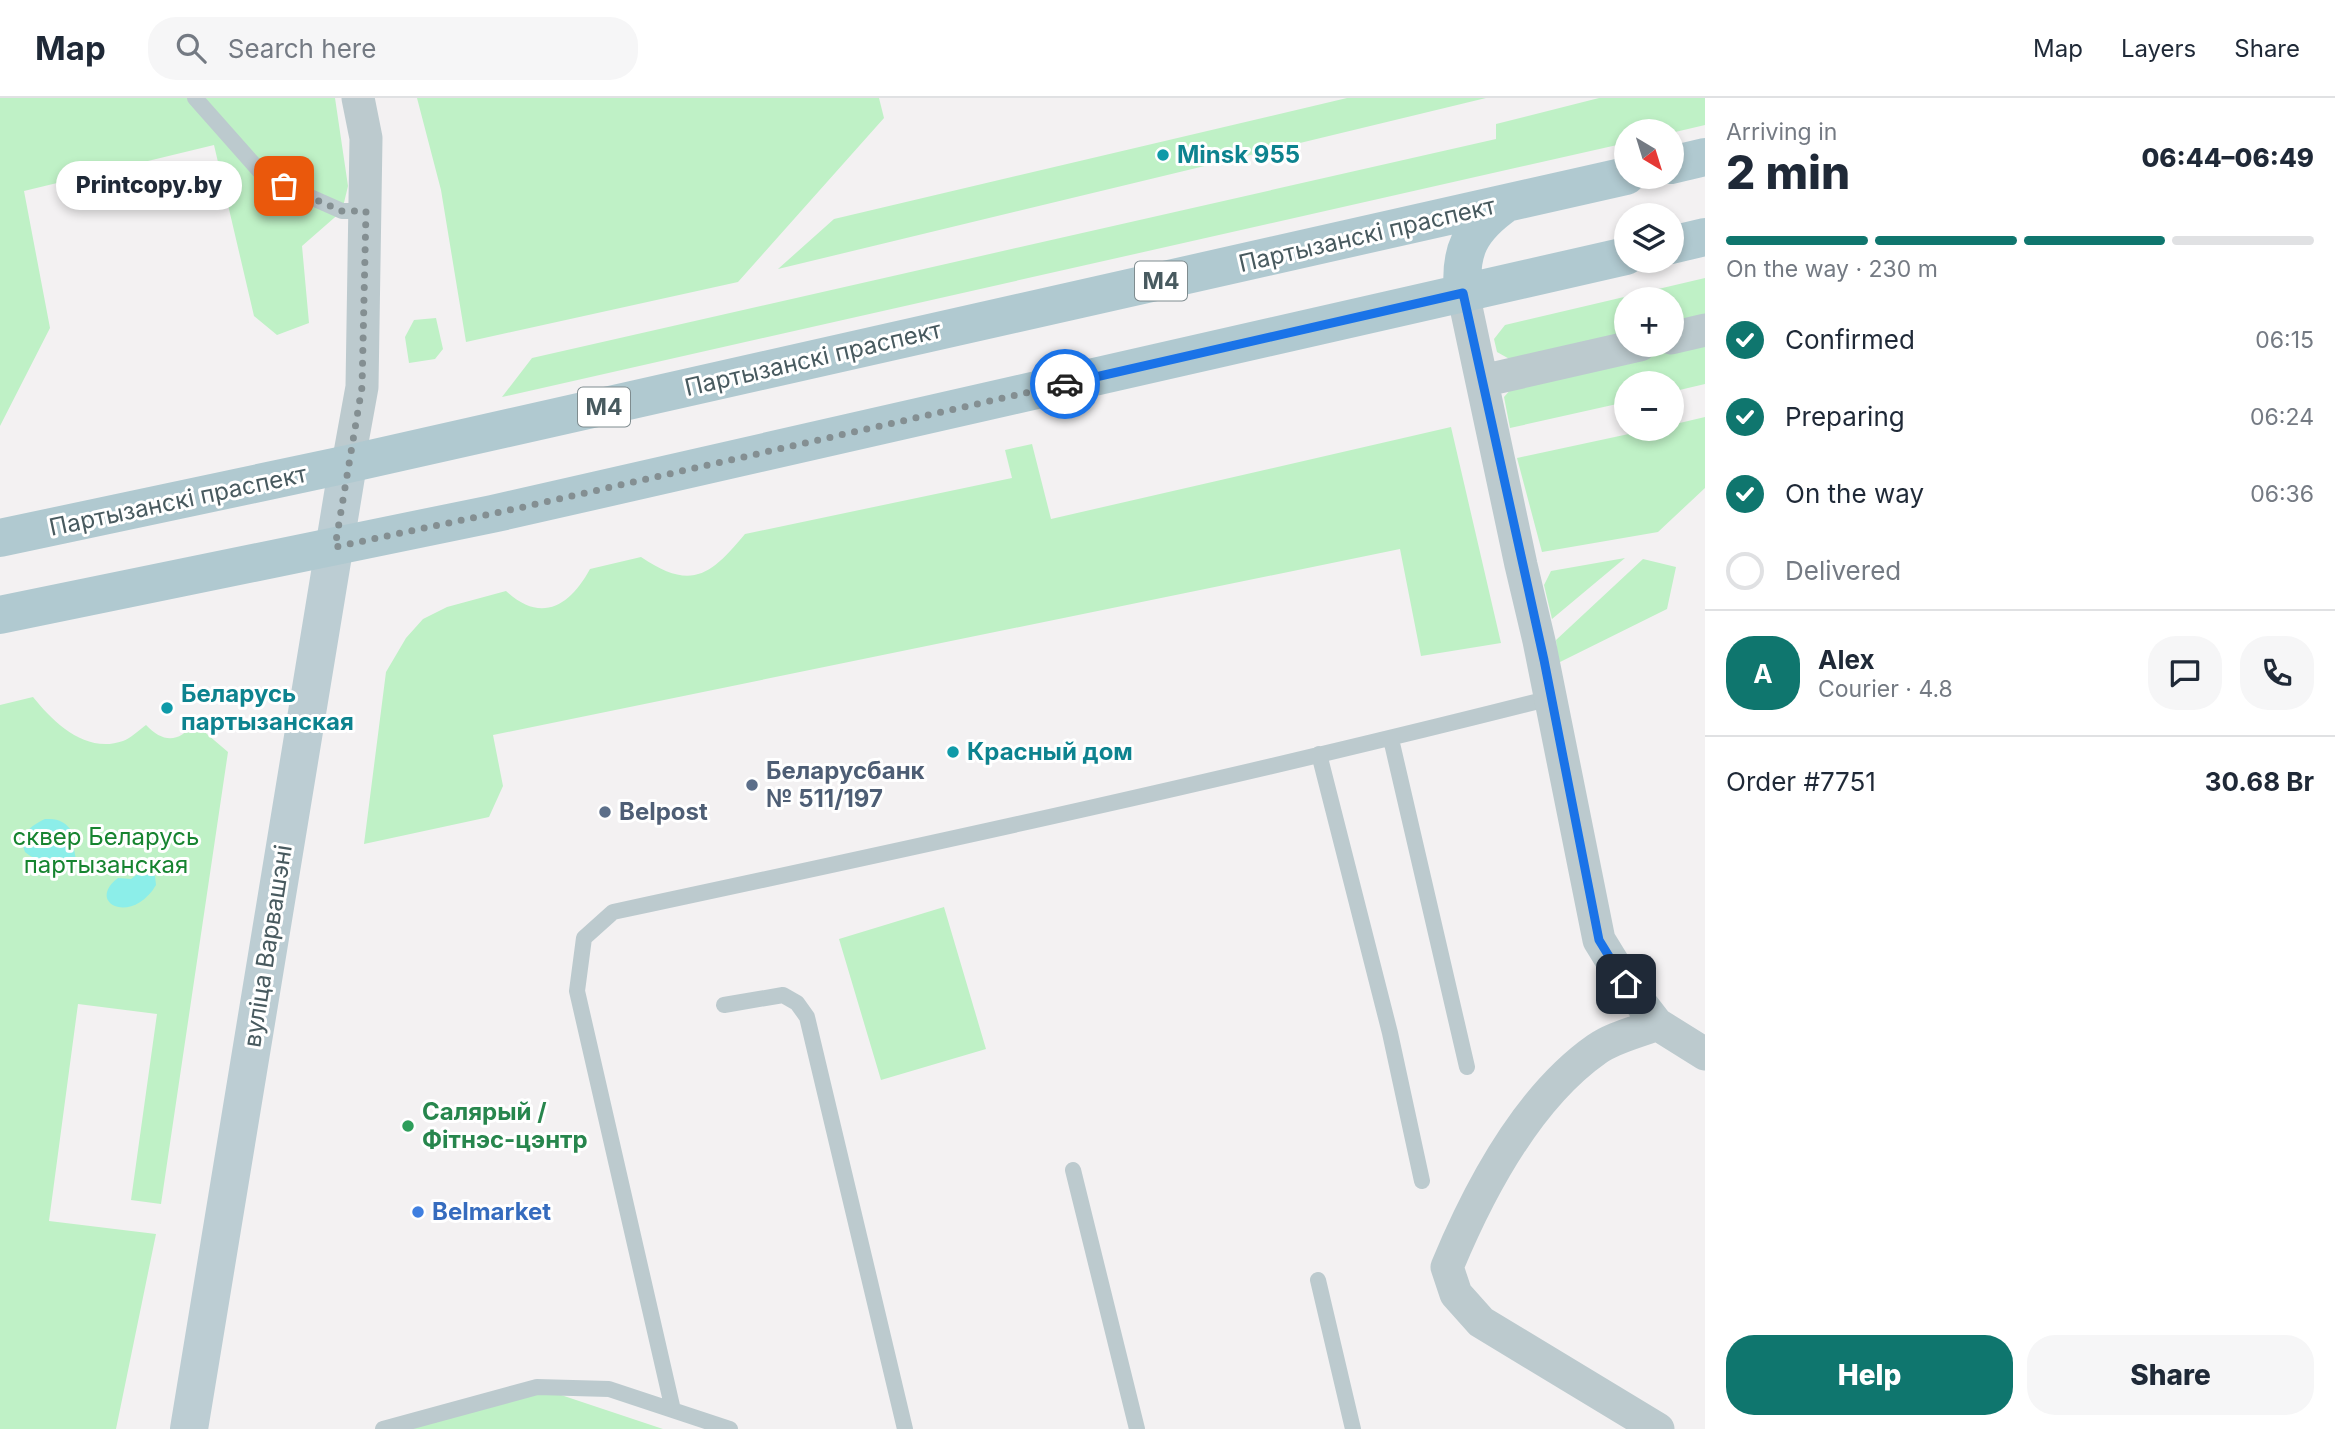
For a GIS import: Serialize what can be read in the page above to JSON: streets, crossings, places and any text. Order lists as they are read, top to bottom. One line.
{"streets":{"main road":["Партызанскі праспект","М4","вуліца Варвашэні"]},"crossings":[["Партызанскі праспект","вуліца Варвашэні"]],"parks":["сквер Беларусь партызанская"],"places":["Minsk 955","Printcopy.by","Беларусь партызанская","Красный дом","Беларусбанк № 511/197","Belpost","Салярый / Фітнэс-цэнтр","Belmarket"],"north":"bottom right","page":{"header":"Map","search":"Search here","nav":["Map","Layers","Share"],"heading":["2 min","Arriving in","06:44–06:49"],"panel":["Alex","Courier · 4.8","Order #7751","30.68 Br"],"map_buttons":["+","−"],"bubble":"Printcopy.by","bar":"On the way · 230 m","list":[["Confirmed","06:15"],["Preparing","06:24"],["On the way","06:36"],"Delivered"],"round":"A","buttons":["Help","Share"]}}
